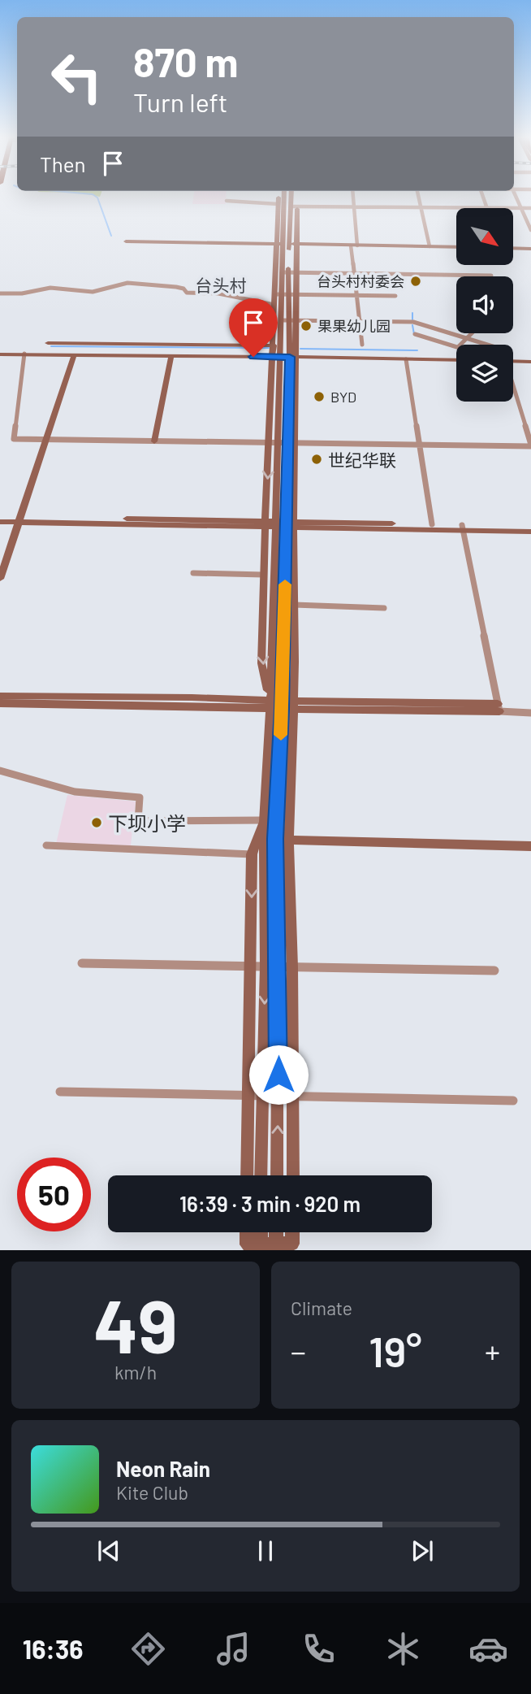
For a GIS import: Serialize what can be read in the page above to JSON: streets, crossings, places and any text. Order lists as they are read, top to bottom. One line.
{"districts":["台头村"],"places":["台头村村委会","果果幼儿园","BYD","世纪华联","下坝小学"],"north":"bottom right","page":{"turn":["870 m","Turn left"],"then":"Then","limit":"50","trip":"16:39 · 3 min · 920 m","tile":[["49","km/h"],"Climate"],"heat":["−","19°","+"],"song":["Neon Rain","Kite Club"],"tabs":"16:36"}}
